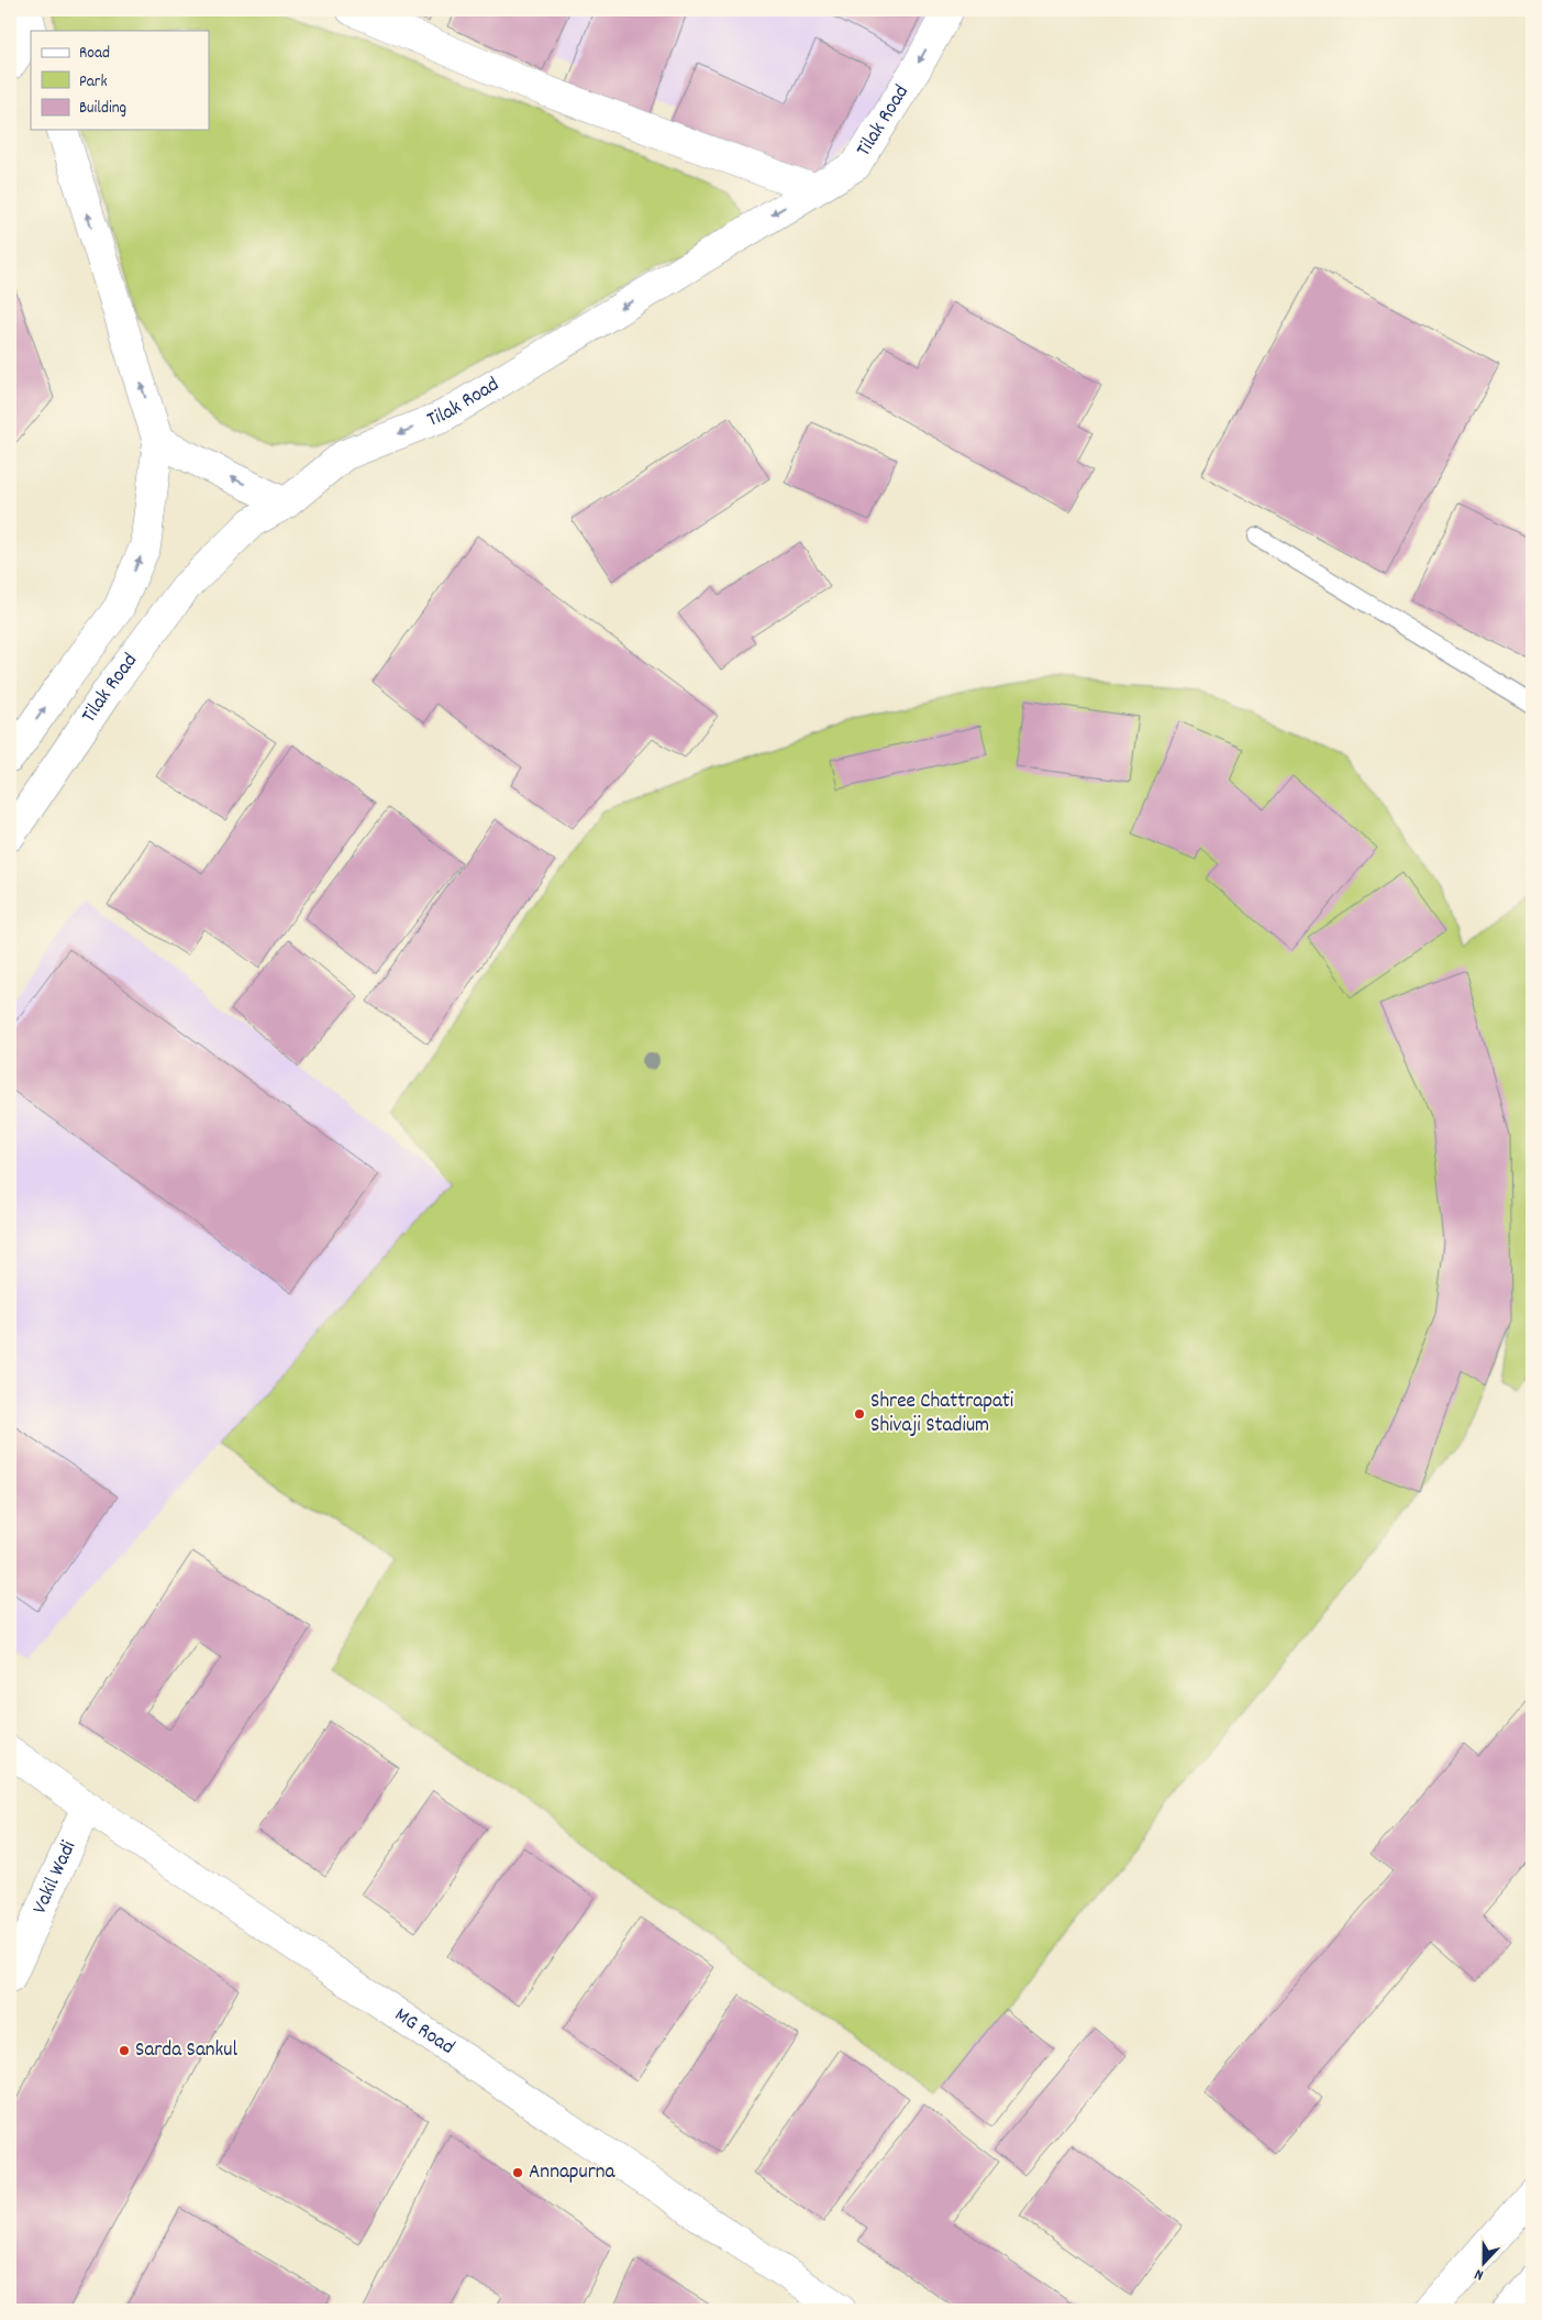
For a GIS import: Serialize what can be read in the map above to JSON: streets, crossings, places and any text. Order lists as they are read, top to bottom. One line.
{"streets":{"main road":["Tilak Road","Vakil Wadi","MG Road"]},"crossings":[["Vakil Wadi","MG Road"]],"places":["Shree Chattrapati Shivaji Stadium","Sarda Sankul","Annapurna"],"legend":["Road","Park","Building"],"north":"bottom"}
